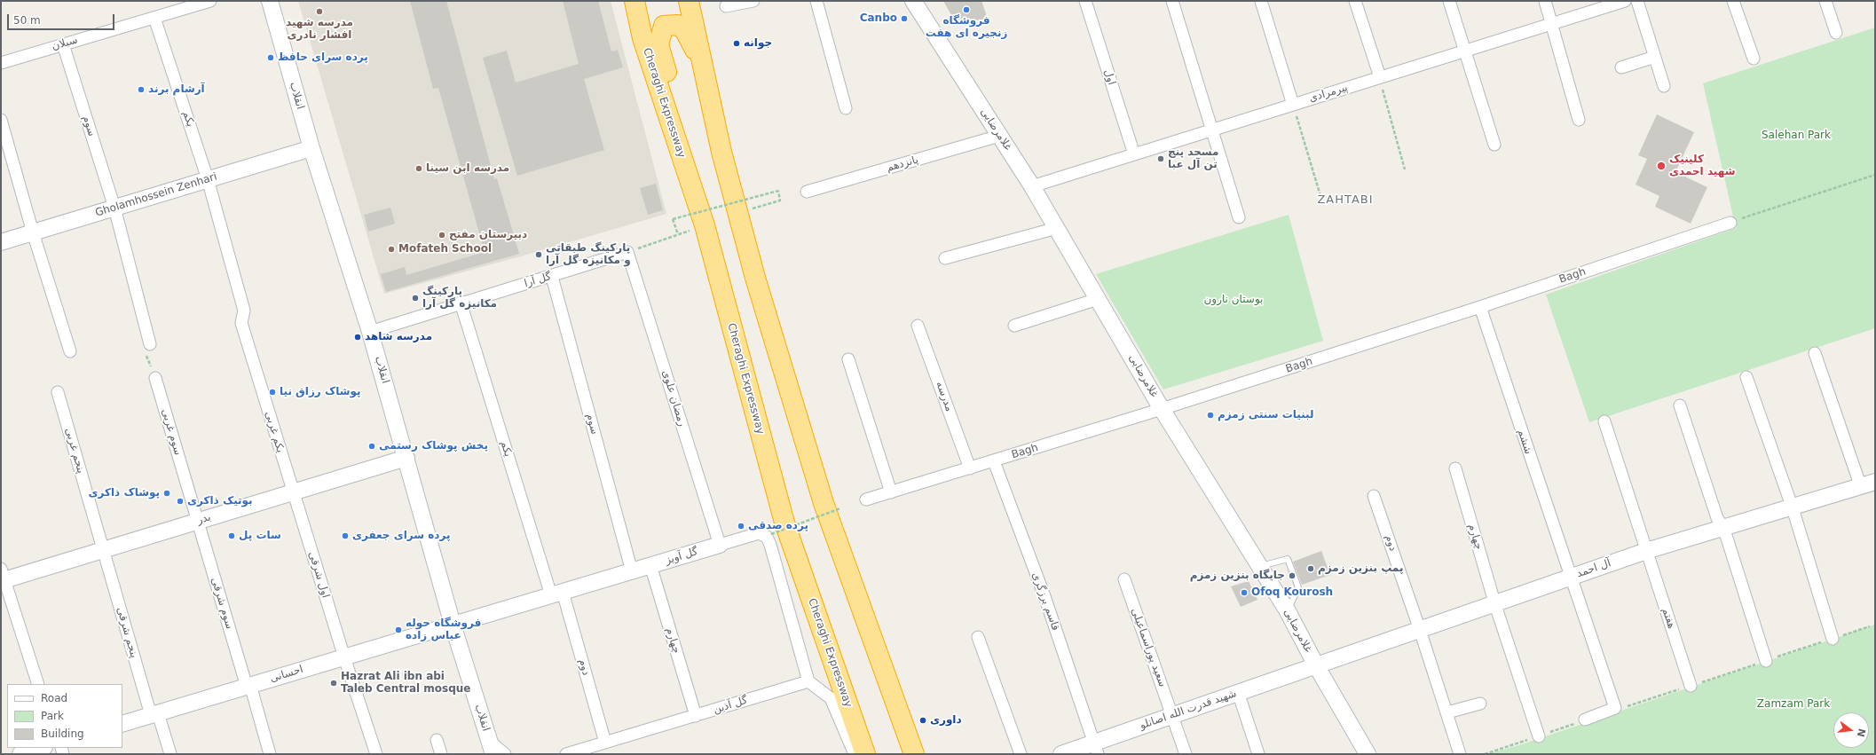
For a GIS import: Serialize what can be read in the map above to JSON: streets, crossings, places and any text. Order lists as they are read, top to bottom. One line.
{"streets":{"highway":["Cheraghi Expressway"],"street":["سبلان","اول","پیرمرادی","انقلاب","یکم","سوم","غلامرضایی","پانزدهم","Gholamhossein Zenhari","Bagh","گل آرا","مدرسه","رمضان علوی","سوم غربی","یکم غربی","ششم","پنجم غربی","بدر","چهارم","دوم","گل آویز","آل احمد","اول شرقی","قاسم برزگری","سوم شرقی","هفتم","پنجم شرقی","سعید پوراسماعیلی","احسانی","گل آذین","شهید قدرت الله اصانلو"]},"crossings":[["سبلان","یکم"],["سبلان","سوم"],["اول","پیرمرادی"],["پیرمرادی","غلامرضایی"],["انقلاب","Gholamhossein Zenhari"],["انقلاب","گل آرا"],["انقلاب","بدر"],["انقلاب","گل آویز"],["انقلاب","احسانی"],["یکم","Gholamhossein Zenhari"],["یکم","گل آرا"],["یکم","یکم غربی"],["یکم","دوم"],["یکم","گل آویز"],["سوم","Gholamhossein Zenhari"],["سوم","گل آرا"],["سوم","گل آویز"],["غلامرضایی","پانزدهم"],["غلامرضایی","Bagh"],["غلامرضایی","آل احمد"],["غلامرضایی","شهید قدرت الله اصانلو"],["Gholamhossein Zenhari","یکم غربی"],["Bagh","مدرسه"],["Bagh","ششم"],["Bagh","قاسم برزگری"],["گل آرا","رمضان علوی"],["رمضان علوی","گل آویز"],["سوم غربی","بدر"],["سوم غربی","سوم شرقی"],["یکم غربی","بدر"],["یکم غربی","اول شرقی"],["ششم","آل احمد"],["پنجم غربی","بدر"],["پنجم غربی","پنجم شرقی"],["بدر","اول شرقی"],["بدر","سوم شرقی"],["بدر","پنجم شرقی"],["چهارم","گل آویز"],["چهارم","آل احمد"],["چهارم","گل آذین"],["دوم","گل آویز"],["دوم","آل احمد"],["دوم","گل آذین"],["گل آویز","احسانی"],["گل آویز","گل آذین"],["آل احمد","هفتم"],["آل احمد","شهید قدرت الله اصانلو"],["اول شرقی","احسانی"],["قاسم برزگری","شهید قدرت الله اصانلو"],["سوم شرقی","احسانی"],["پنجم شرقی","احسانی"],["سعید پوراسماعیلی","شهید قدرت الله اصانلو"]],"districts":["ZAHTABI"],"parks":["Salehan Park","بوستان نارون","Zamzam Park"],"places":["فروشگاه زنجیره ای هفت","مدرسه شهید افشار نادری","Canbo","جوانه","پرده سرای حافظ","آرشام برند","مسجد پنج تن آل عبا","کلینیک شهید احمدی","مدرسه ابن سینا","دبیرستان مفتح","Mofateh School","پارکینگ طبقاتی و مکانیزه گل آرا","پارکینگ مکانیزه گل آرا","مدرسه شاهد","پوشاک رزاق نیا","لبنیات سنتی زمزم","پخش پوشاک رستمی","پوشاک ذاکری","بوتیک ذاکری","پرده صدقی","سات پل","پرده سرای جعفری","پمپ بنزین زمزم","جایگاه بنزین زمزم","Ofoq Kourosh","فروشگاه حوله عباس زاده","Hazrat Ali ibn abi Taleb Central mosque","داوری"],"legend":["Road","Park","Building"],"scale_bar":"50 m","north":"right"}
